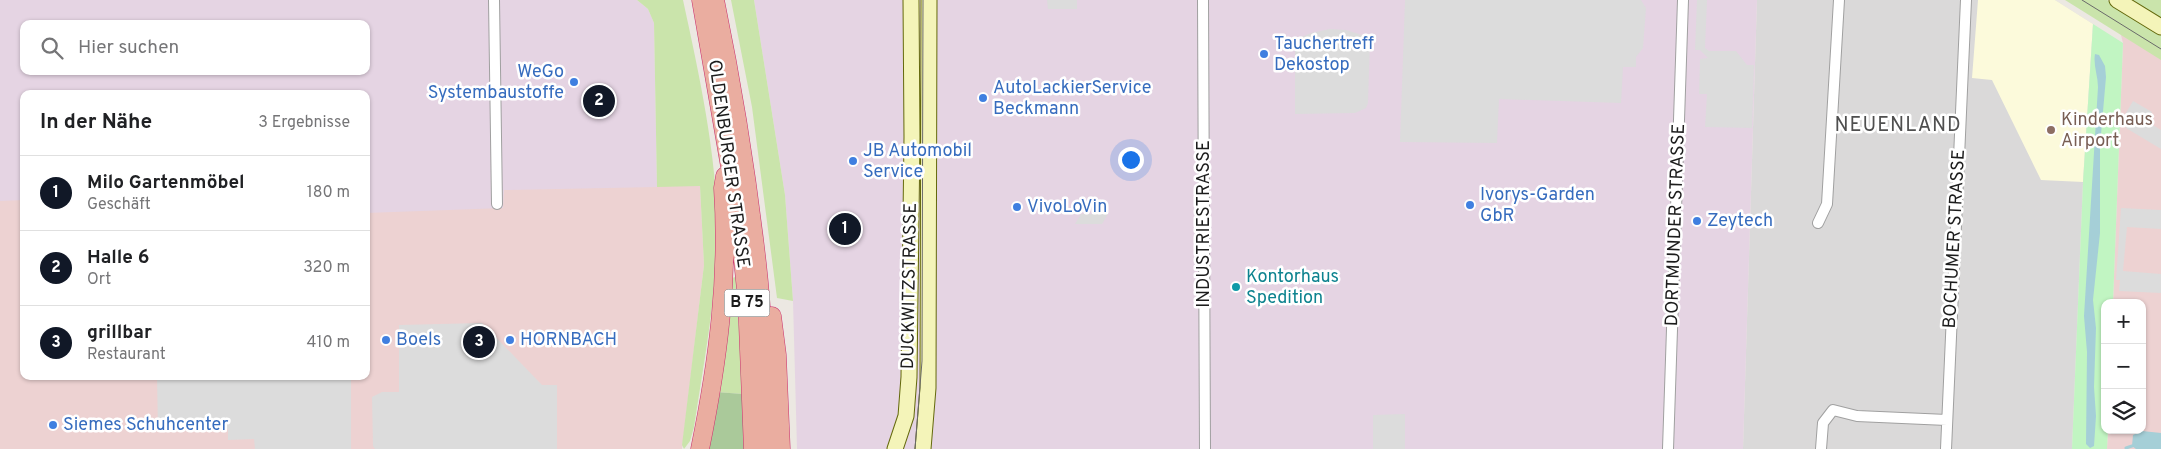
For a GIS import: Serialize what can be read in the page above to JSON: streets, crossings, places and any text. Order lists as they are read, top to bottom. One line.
{"streets":{"highway":["OLDENBURGER STRASSE","B 75"],"main road":["DUCKWITZSTRASSE"],"street":["INDUSTRIESTRASSE","DORTMUNDER STRASSE","BOCHUMER STRASSE"]},"districts":["NEUENLAND"],"places":["Tauchertreff Dekostop","WeGo Systembaustoffe","AutoLackierService Beckmann","Kinderhaus Airport","JB Automobil Service","Ivorys-Garden GbR","VivoLoVin","Zeytech","Kontorhaus Spedition","Boels","HORNBACH","Siemes Schuhcenter"],"page":{"search":"Hier suchen","pins":["2","1","3"],"heading":["In der Nähe","3 Ergebnisse"],"list":[{"mark":"1","name":"Milo Gartenmöbel","note":"Geschäft","value":"180 m"},{"mark":"2","name":"Halle 6","note":"Ort","value":"320 m"},{"mark":"3","name":"grillbar","note":"Restaurant","value":"410 m"}],"map_buttons":["+","−"]}}
